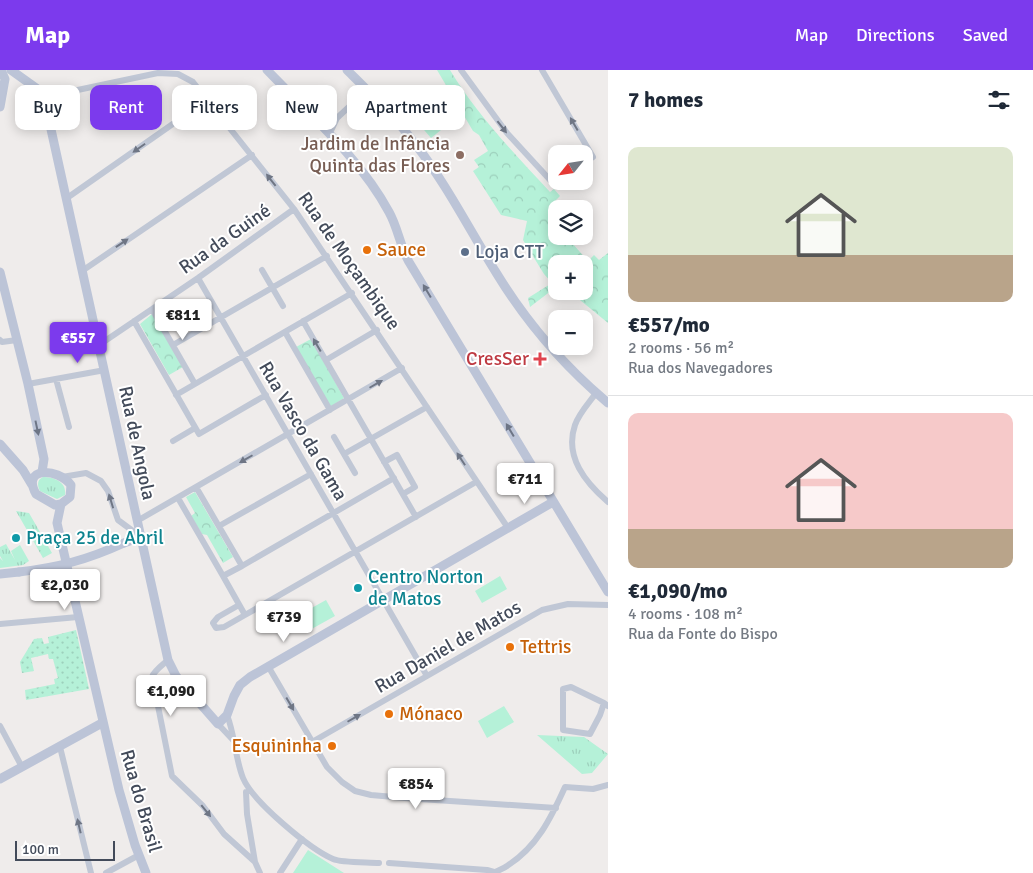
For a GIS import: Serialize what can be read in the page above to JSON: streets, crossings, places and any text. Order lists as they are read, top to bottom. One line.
{"streets":{"street":["Rua da Guiné","Rua de Moçambique","Rua Vasco da Gama","Rua de Angola","Rua Daniel de Matos","Rua do Brasil"]},"crossings":[["Rua da Guiné","Rua de Moçambique"],["Rua da Guiné","Rua Vasco da Gama"],["Rua da Guiné","Rua de Angola"],["Rua Vasco da Gama","Rua Daniel de Matos"]],"one_way":["Rua Daniel de Matos"],"places":{"other":["Jardim de Infância Quinta das Flores","Sauce","Loja CTT","Praça 25 de Abril","Centro Norton de Matos","Tettris","Mónaco","Esquininha"],"health":["CresSer"]},"scale_bar":"100 m","north":"bottom left","page":{"header":"Map","nav":["Map","Directions","Saved"],"heading":"7 homes","chip":["Buy","Rent","Filters","New","Apartment"],"list":[{"name":"€557/mo","note":"2 rooms · 56 m² · Rua dos Navegadores"},{"name":"€1,090/mo","note":"4 rooms · 108 m² · Rua da Fonte do Bispo"}],"map_buttons":["+","−"],"price":["€811","€557","€711","€2,030","€739","€1,090","€854"],"scale":"100 m"}}
